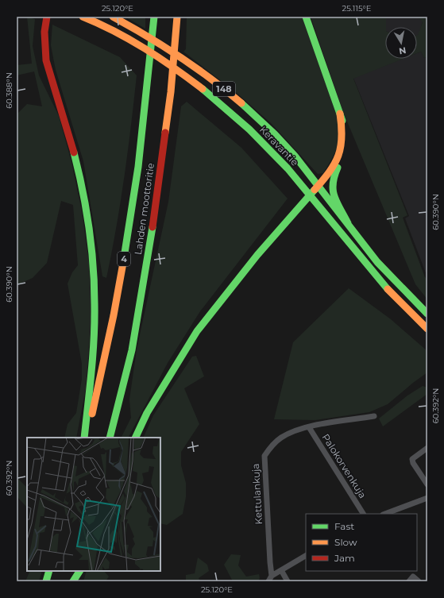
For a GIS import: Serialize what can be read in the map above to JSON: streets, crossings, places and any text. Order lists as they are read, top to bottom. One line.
{"streets":{"main road":["148","Keravantie","Lahden moottoritie","4"],"street":["Palokorvenkuja","Kettulankuja"]},"crossings":[["Palokorvenkuja","Kettulankuja"]],"legend":["Fast","Slow","Jam"],"north":"bottom","coordinates":["25.120°E","25.115°E","60.388°N","60.390°N","60.392°N"]}
